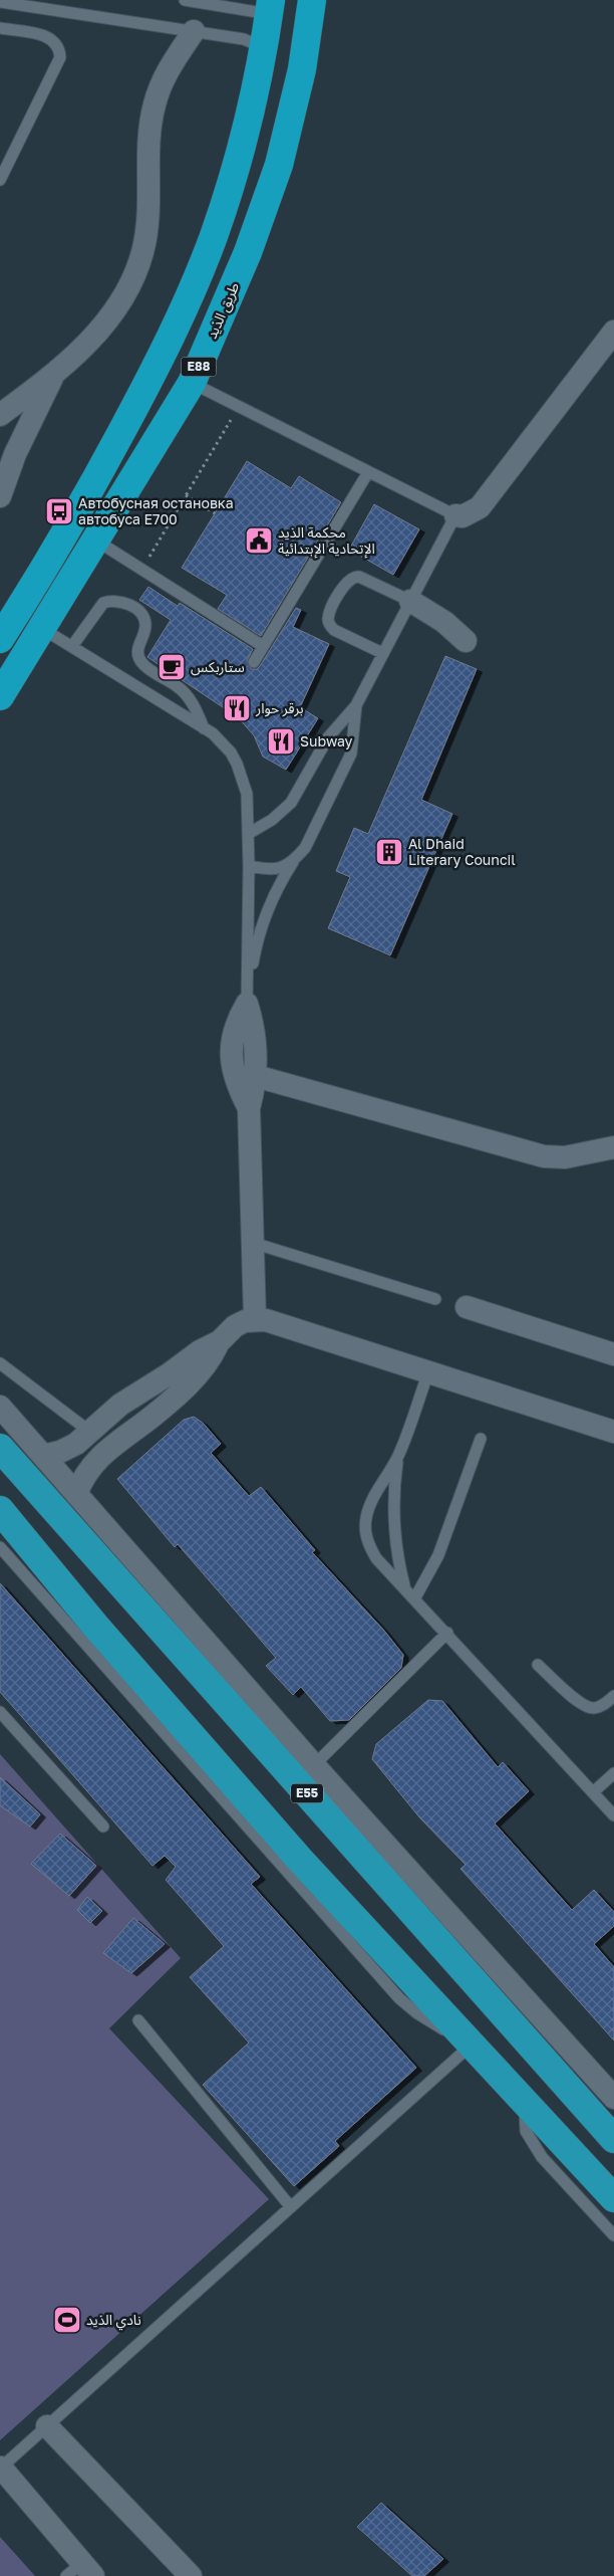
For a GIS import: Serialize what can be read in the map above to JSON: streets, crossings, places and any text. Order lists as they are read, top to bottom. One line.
{"streets":{"highway":["طريق الذيد","E88","E55"]},"places":{"bus stop":["Автобусная остановка автобуса Е700"],"public building":["محكمة الذيد الإتحادية الإبتدائية"],"cafe":["ستاربكس"],"restaurant":["برقر حوار","Subway"],"building":["Al Dhaid Literary Council"],"sports":["نادي الذيد"]}}
